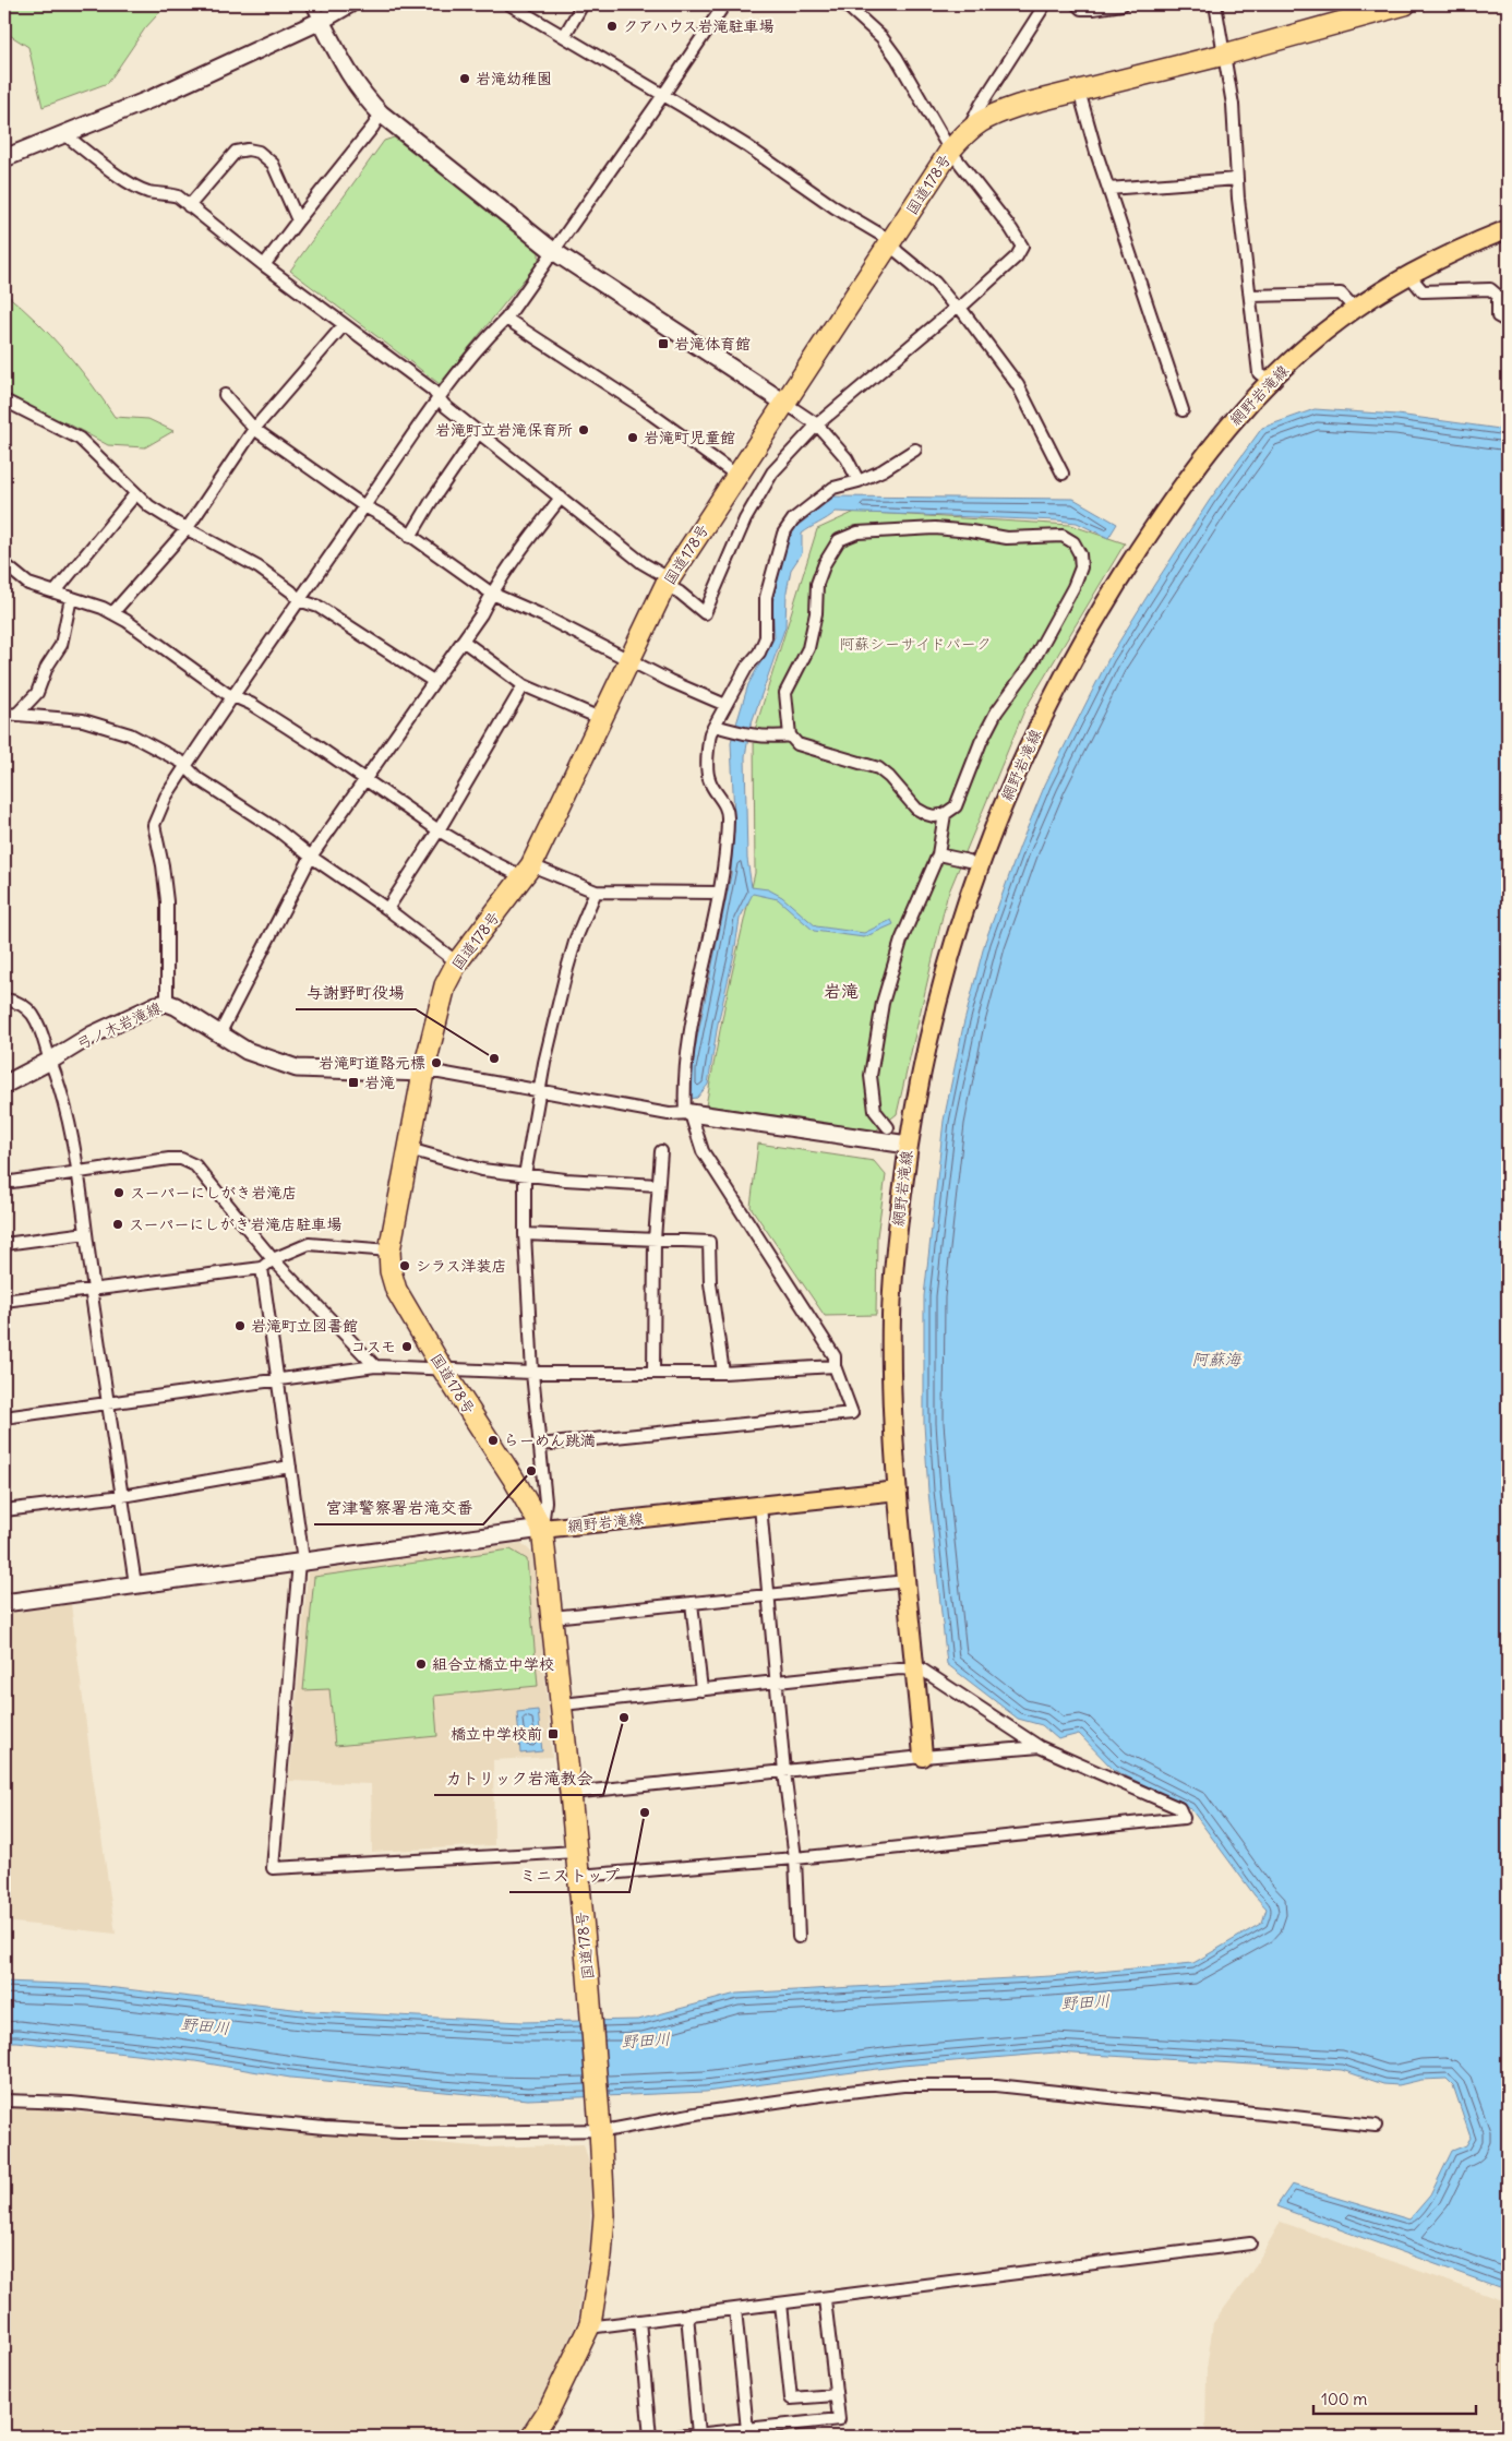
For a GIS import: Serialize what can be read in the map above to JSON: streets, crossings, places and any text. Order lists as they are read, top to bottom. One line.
{"streets":{"highway":["国道178号"],"main road":["網野岩滝線"],"street":["弓ノ木岩滝線"]},"crossings":[["国道178号","網野岩滝線"],["国道178号","弓ノ木岩滝線"]],"districts":["岩滝"],"water":["阿蘇海","野田川"],"parks":["阿蘇シーサイドパーク"],"places":{"other":["クアハウス岩滝駐車場","岩滝幼稚園","岩滝町立岩滝保育所","岩滝町児童館","与謝野町役場","岩滝町道路元標","スーパーにしがき岩滝店","スーパーにしがき岩滝店駐車場","シラス洋装店","岩滝町立図書館","コスモ","らーめん跳満","宮津警察署岩滝交番","組合立橋立中学校","カトリック岩滝教会","ミニストップ"],"transit":["岩滝体育館","岩滝","橋立中学校前"]},"scale_bar":"100 m"}
